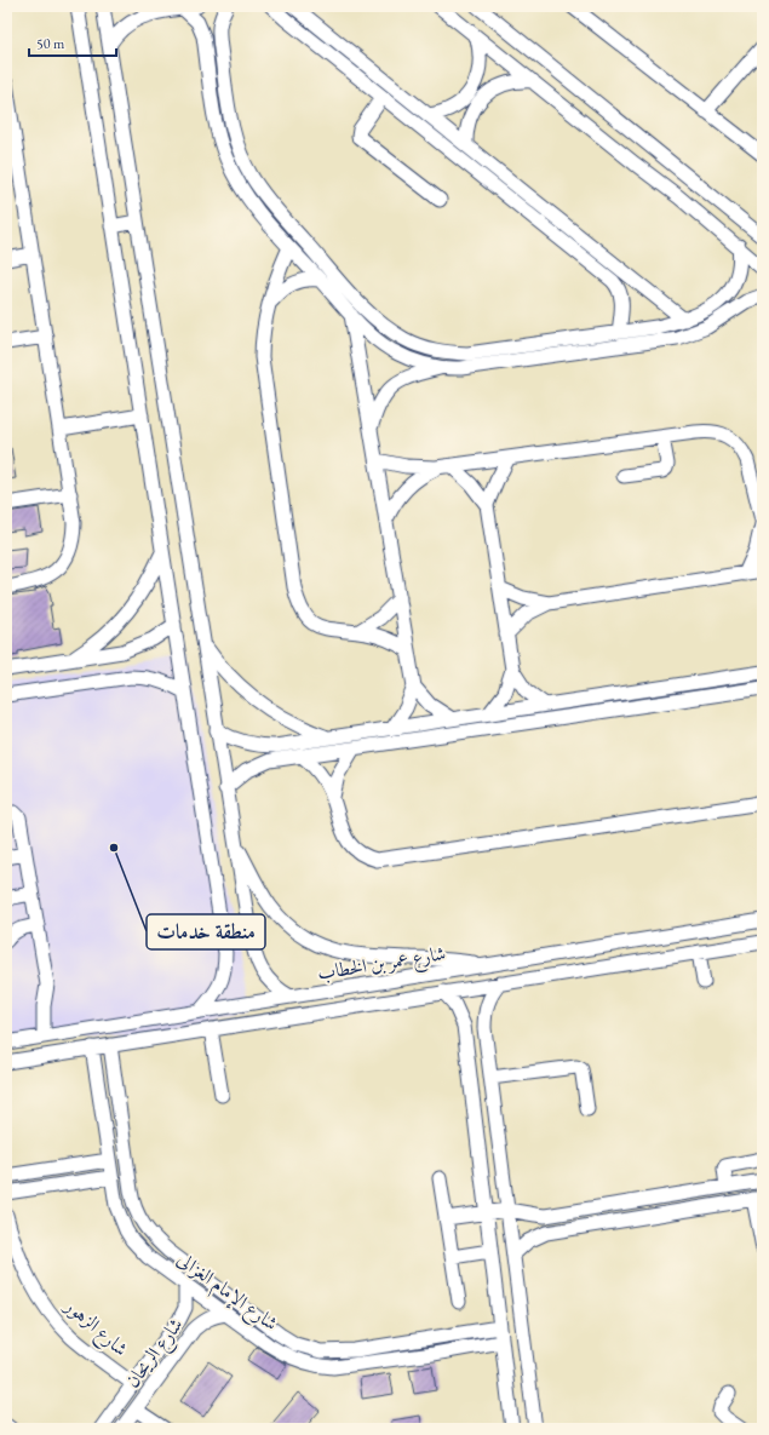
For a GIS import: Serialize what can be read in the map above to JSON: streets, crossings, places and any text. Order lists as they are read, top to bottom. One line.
{"streets":{"street":["شارع عمر بن الخطاب","شارع الإمام الغزالى","شارع الزهور","شارع الريحان"]},"crossings":[["شارع عمر بن الخطاب","شارع الإمام الغزالى"],["شارع الإمام الغزالى","شارع الريحان"],["شارع الزهور","شارع الريحان"]],"places":["منطقة خدمات"],"scale_bar":"50 m"}
